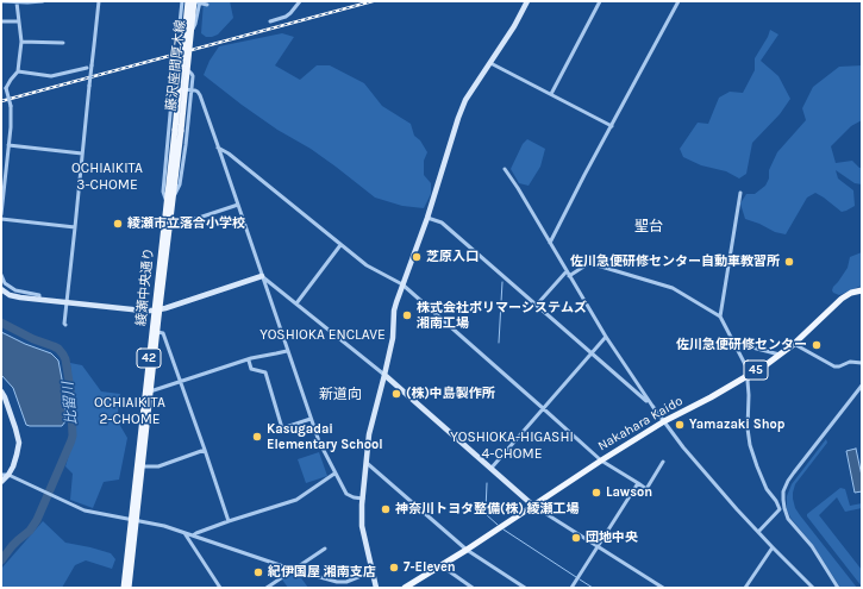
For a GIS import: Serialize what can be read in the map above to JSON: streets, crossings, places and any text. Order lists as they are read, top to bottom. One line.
{"streets":{"main road":["藤沢座間厚木線","綾瀬中央通り","42","45","Nakahara Kaido"]},"crossings":[["藤沢座間厚木線","綾瀬中央通り"]],"districts":["OCHIAIKITA 3-CHOME","聖台","YOSHIOKA ENCLAVE","新道向","OCHIAIKITA 2-CHOME","YOSHIOKA-HIGASHI 4-CHOME"],"water":["比留川"],"places":["綾瀬市立落合小学校","芝原入口","佐川急便研修センター自動車教習所","株式会社ポリマーシステムズ 湘南工場","佐川急便研修センター","(株)中島製作所","Yamazaki Shop","Kasugadai Elementary School","Lawson","神奈川トヨタ整備(株) 綾瀬工場","団地中央","7-Eleven","紀伊国屋 湘南支店"]}
